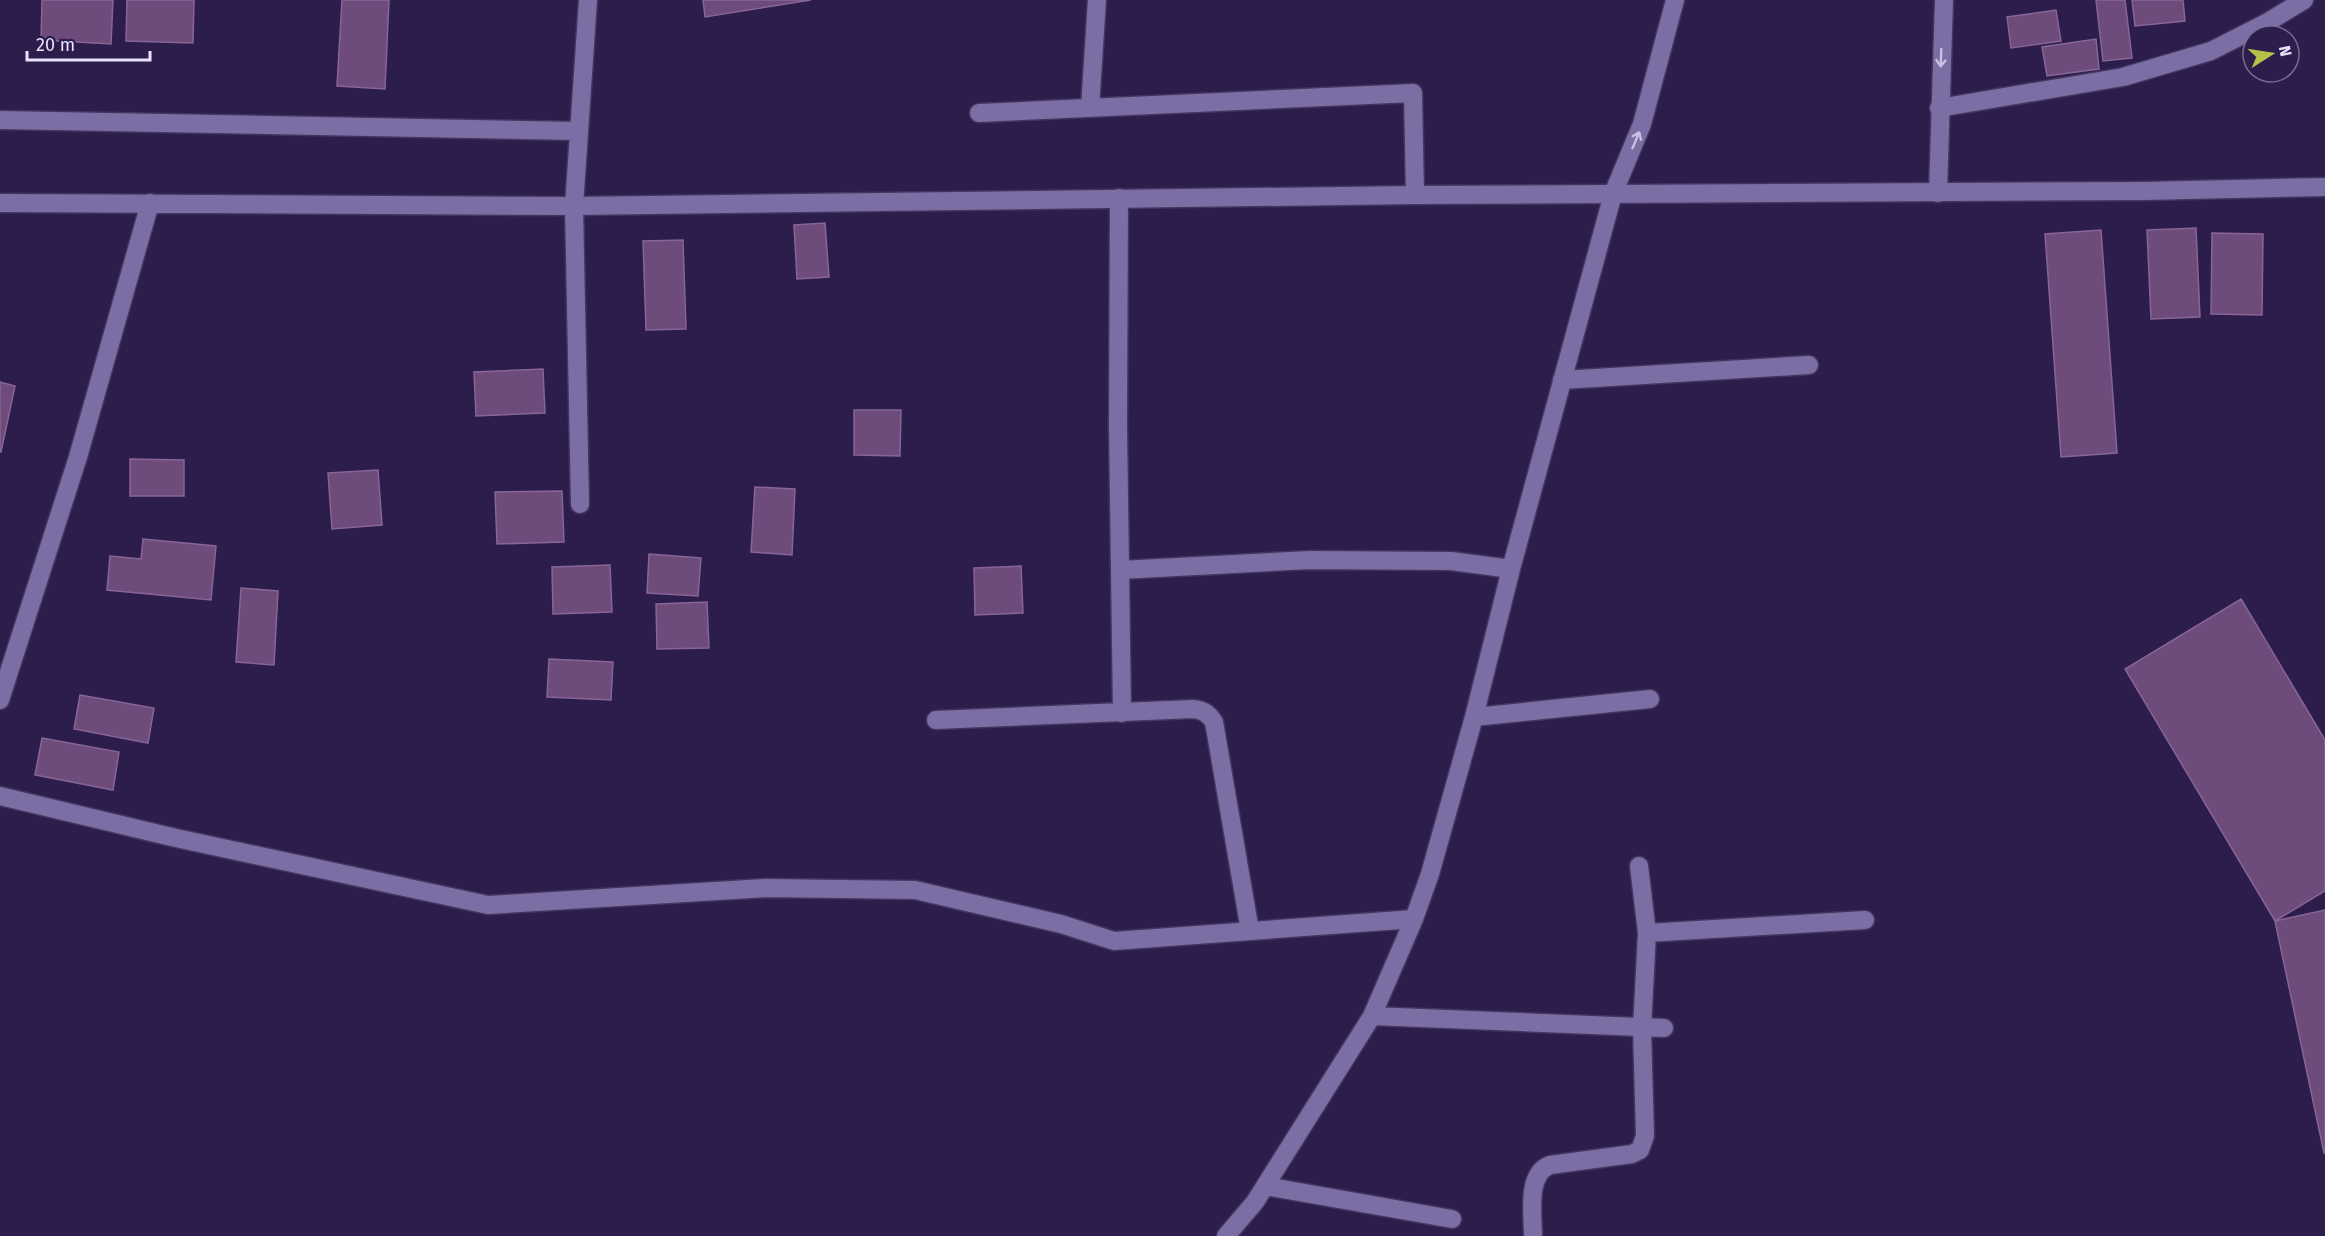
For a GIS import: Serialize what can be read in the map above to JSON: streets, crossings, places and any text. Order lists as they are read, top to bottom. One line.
{"scale_bar":"20 m","north":"right"}
